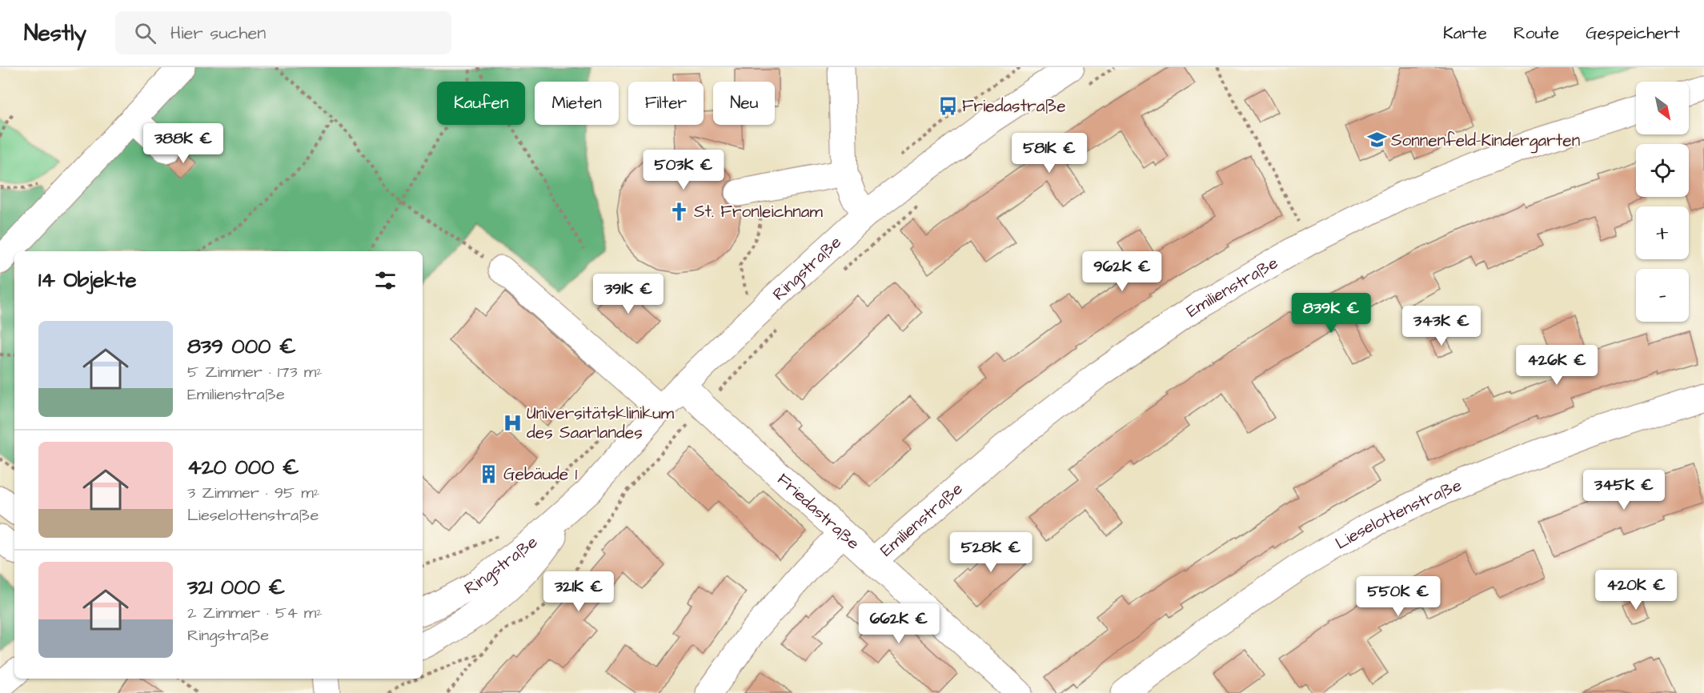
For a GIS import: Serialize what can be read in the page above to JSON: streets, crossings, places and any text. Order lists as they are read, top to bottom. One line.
{"streets":{"street":["Ringstraße","Emilienstraße","Friedastraße","Lieselottenstraße"]},"crossings":[["Ringstraße","Friedastraße"],["Emilienstraße","Friedastraße"]],"places":{"bus stop":["Friedastraße"],"school or university":["Sonnenfeld-Kindergarten"],"church":["St. Fronleichnam"],"hospital":["Universitätsklinikum des Saarlandes"],"building":["Gebäude 1"]},"north":"bottom right","page":{"header":"Nestly","search":"Hier suchen","nav":["Karte","Route","Gespeichert"],"map_buttons":["+","−"],"chip":["Kaufen","Mieten","Filter","Neu"],"price":["388K €","581K €","503K €","962K €","391K €","839K €","343K €","426K €","345K €","528K €","420K €","321K €","550K €","662K €"],"heading":"14 Objekte","list":[{"name":"839 000 €","note":"5 Zimmer · 173 m² · Emilienstraße"},{"name":"420 000 €","note":"3 Zimmer · 95 m² · Lieselottenstraße"},{"name":"321 000 €","note":"2 Zimmer · 54 m² · Ringstraße"}]}}
